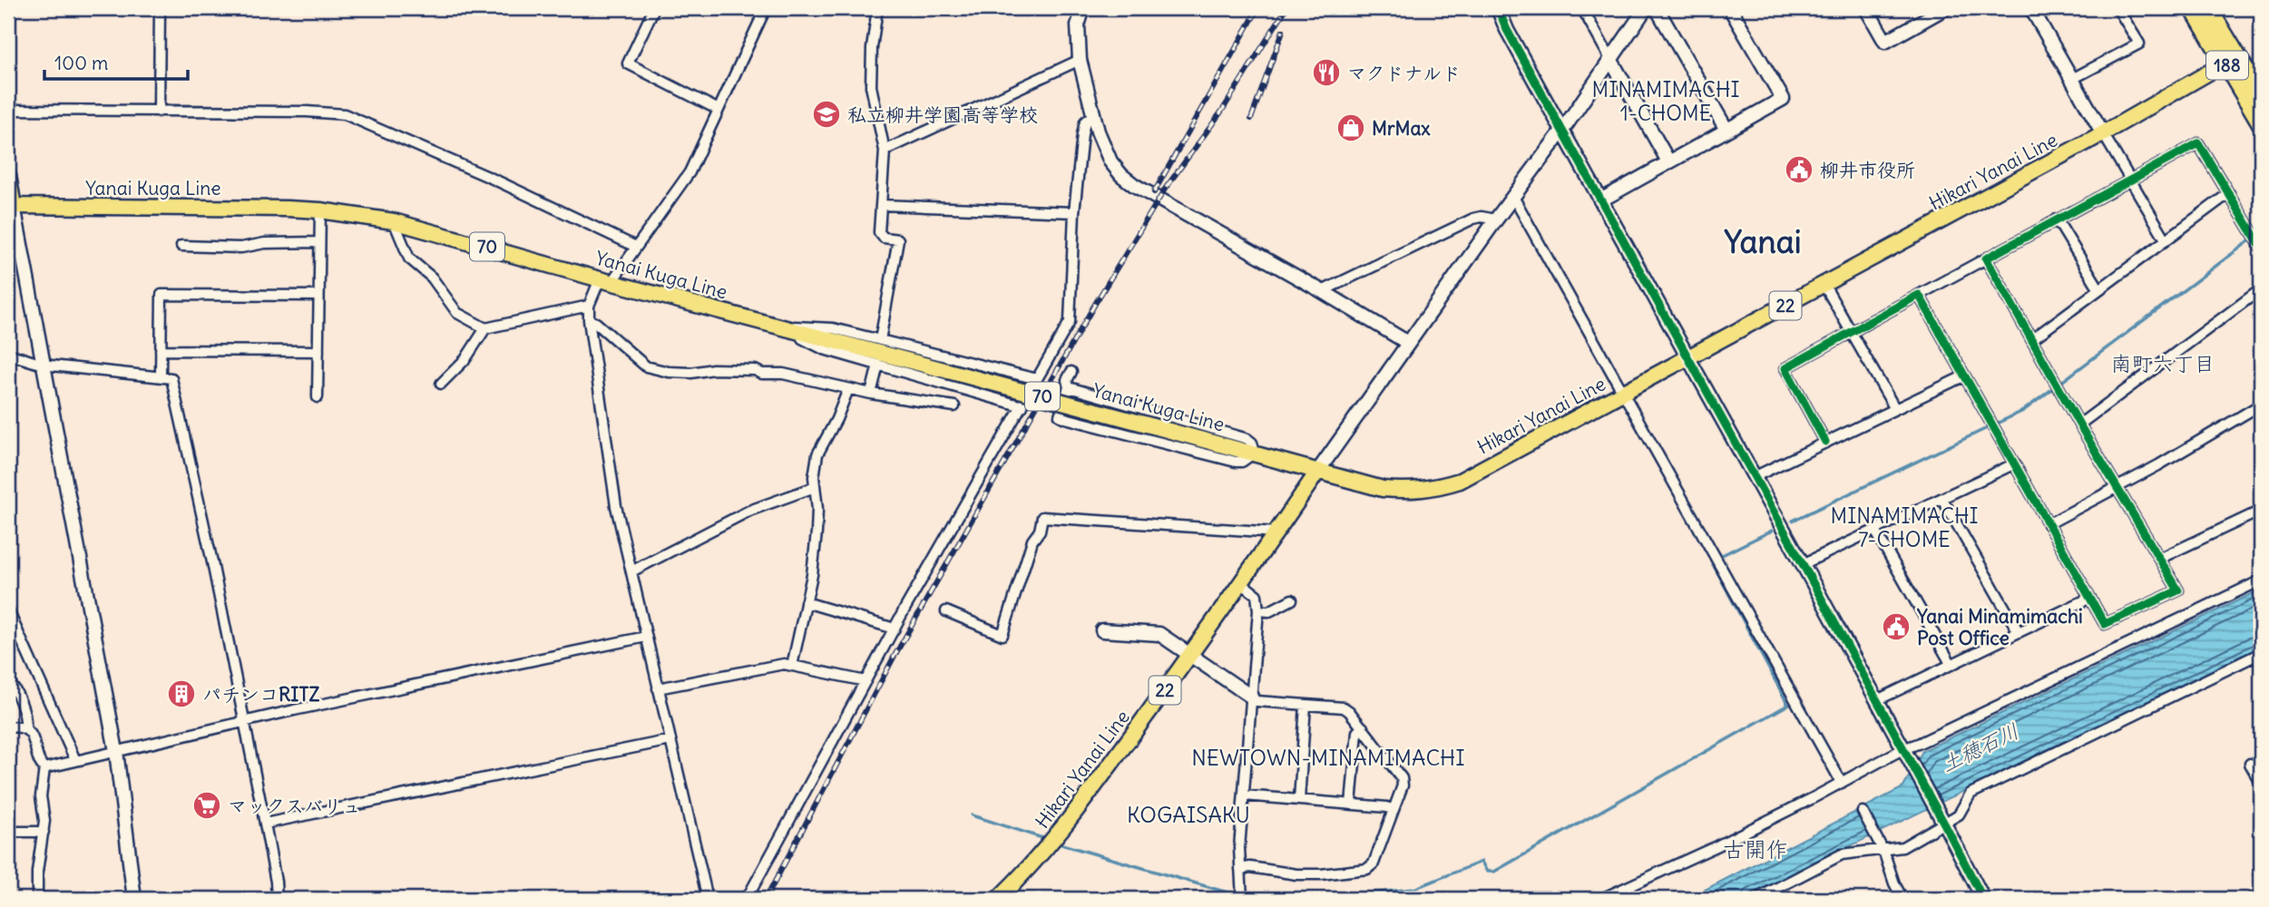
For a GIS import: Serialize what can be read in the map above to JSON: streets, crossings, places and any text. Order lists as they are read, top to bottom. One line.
{"streets":{"highway":["188"],"main road":["Hikari Yanai Line","Yanai Kuga Line","70","22"]},"crossings":[["188","Hikari Yanai Line"],["Hikari Yanai Line","Yanai Kuga Line"]],"districts":["MINAMIMACHI 1-CHOME","Yanai","南町六丁目","MINAMIMACHI 7-CHOME","NEWTOWN-MINAMIMACHI","KOGAISAKU","古開作"],"water":["土穂石川"],"places":{"restaurant":["マクドナルド"],"school or university":["私立柳井学園高等学校"],"shop":["MrMax"],"public building":["柳井市役所","Yanai Minamimachi Post Office"],"building":["パチンコRITZ"],"supermarket":["マックスバリュ"]},"scale_bar":"100 m"}
